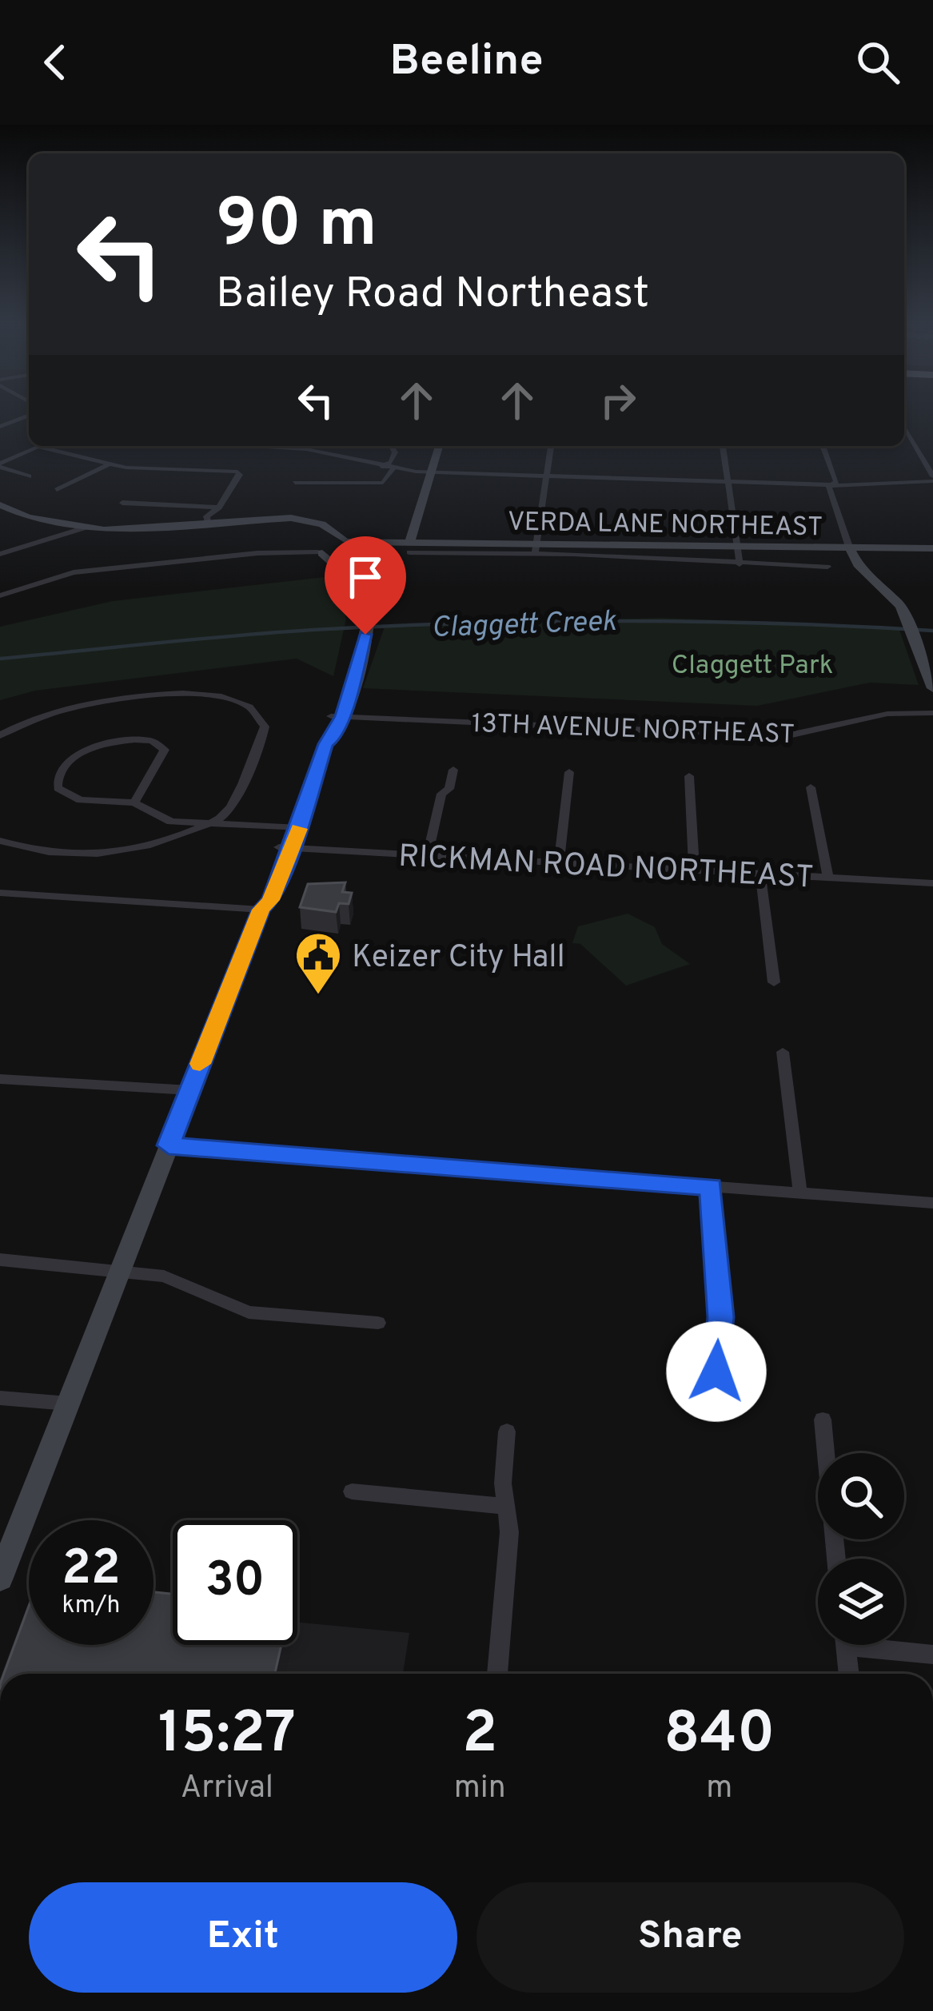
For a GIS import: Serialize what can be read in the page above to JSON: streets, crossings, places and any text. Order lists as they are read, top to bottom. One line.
{"streets":{"main road":["VERDA LANE NORTHEAST"],"street":["13TH AVENUE NORTHEAST","RICKMAN ROAD NORTHEAST"]},"water":["Claggett Creek"],"parks":["Claggett Park"],"places":{"public building":["Keizer City Hall"]},"page":{"header":"Beeline","turn":["90 m","Bailey Road Northeast"],"speed":"22 km/h","limit":"30","eta":["15:27","Arrival","2","min","840","m"],"buttons":["Exit","Share"]}}
